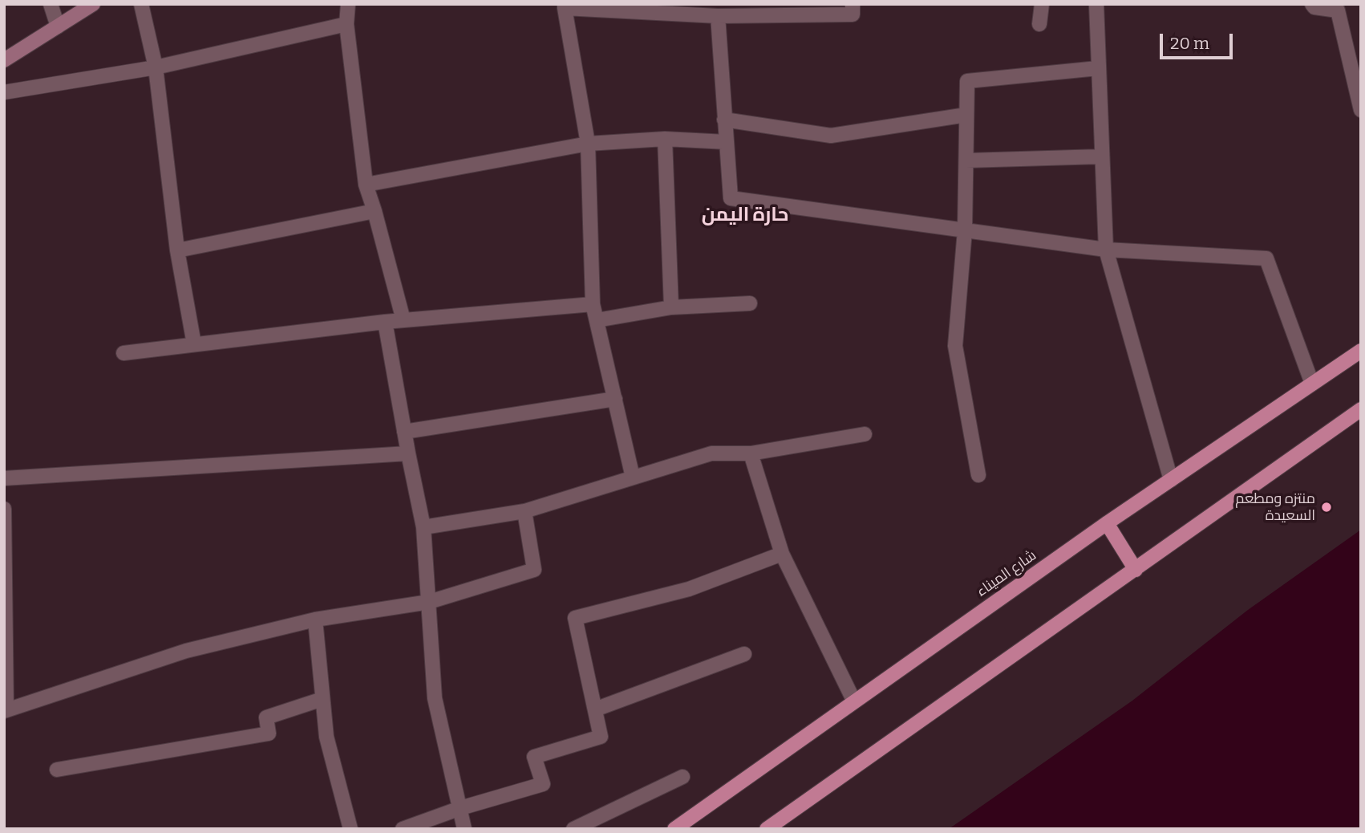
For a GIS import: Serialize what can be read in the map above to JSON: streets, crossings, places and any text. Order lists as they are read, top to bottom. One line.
{"streets":{"main road":["شارع الميناء"]},"districts":["حارة اليمن"],"places":["منتزه ومطعم السعيدة"],"scale_bar":"20 m"}
